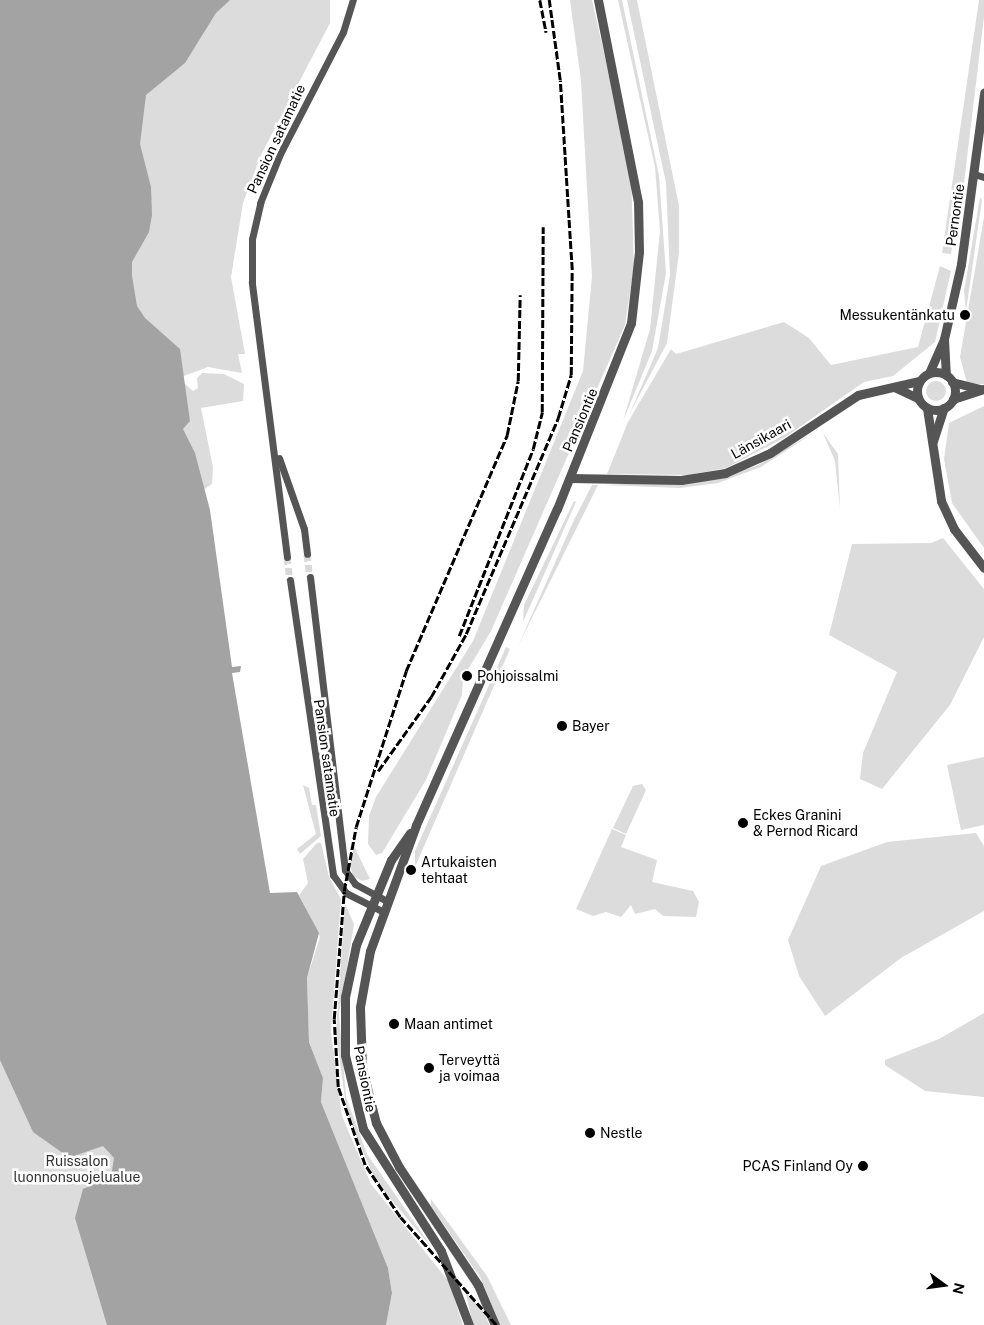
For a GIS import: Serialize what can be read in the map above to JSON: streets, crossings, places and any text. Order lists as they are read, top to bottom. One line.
{"streets":{"street":["Pansion satamatie","Pernontie","Pansiontie","Länsikaari"]},"crossings":[["Pansion satamatie","Pansiontie"],["Pernontie","Länsikaari"],["Pansiontie","Länsikaari"]],"parks":["Ruissalon luonnonsuojelualue"],"places":["Messukentänkatu","Pohjoissalmi","Bayer","Eckes Granini & Pernod Ricard","Artukaisten tehtaat","Maan antimet","Terveyttä ja voimaa","Nestle","PCAS Finland Oy"],"north":"right"}
